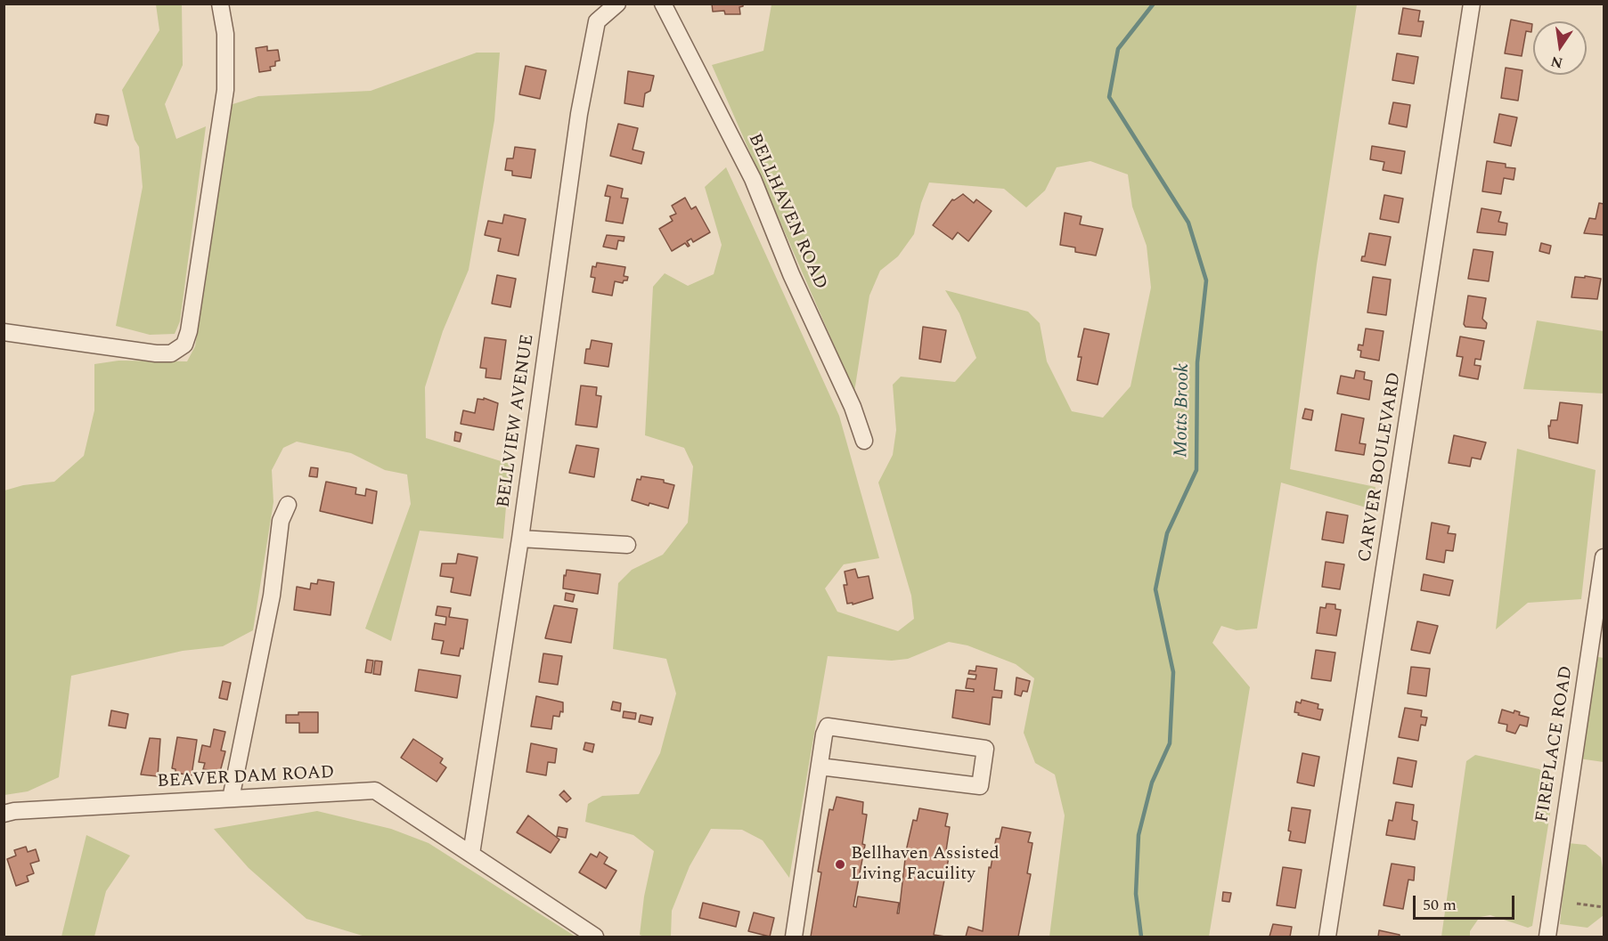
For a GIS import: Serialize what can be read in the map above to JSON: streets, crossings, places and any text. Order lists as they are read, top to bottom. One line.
{"streets":{"street":["BELLHAVEN ROAD","BELLVIEW AVENUE","CARVER BOULEVARD","FIREPLACE ROAD","BEAVER DAM ROAD"]},"crossings":[["BELLVIEW AVENUE","BEAVER DAM ROAD"]],"water":["Motts Brook"],"places":["Bellhaven Assisted Living Facuility"],"scale_bar":"50 m","north":"bottom"}
